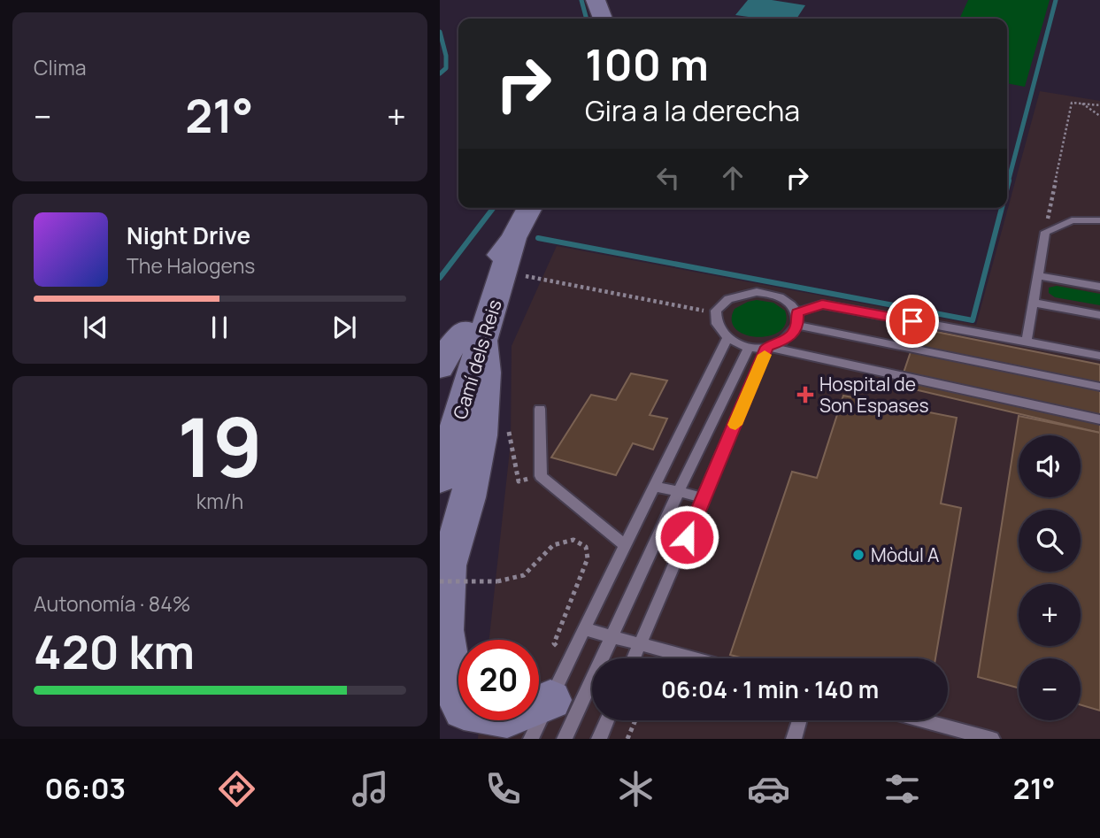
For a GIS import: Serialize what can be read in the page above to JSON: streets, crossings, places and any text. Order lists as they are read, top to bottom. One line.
{"streets":{"street":["Camí dels Reis"]},"places":{"health":["Hospital de Son Espases"],"other":["Mòdul A"]},"page":{"tile":["Clima",["19","km/h"],["Autonomía · 84%","420 km"]],"turn":["100 m","Gira a la derecha"],"heat":["−","21°","+"],"song":["Night Drive","The Halogens"],"map_buttons":["+","−"],"limit":"20","trip":"06:04 · 1 min · 140 m","tabs":["06:03","21°"]}}
